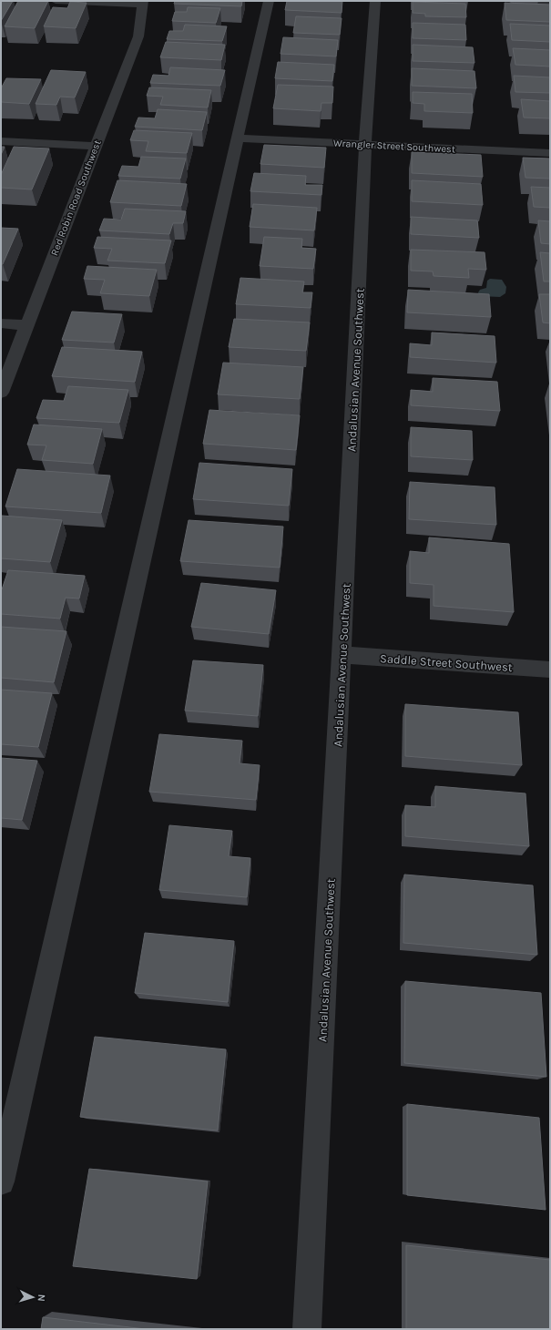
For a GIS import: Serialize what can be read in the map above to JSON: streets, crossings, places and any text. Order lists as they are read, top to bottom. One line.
{"streets":{"street":["Wrangler Street Southwest","Red Robin Road Southwest","Andalusian Avenue Southwest","Saddle Street Southwest"]},"crossings":[["Wrangler Street Southwest","Andalusian Avenue Southwest"],["Andalusian Avenue Southwest","Saddle Street Southwest"]],"north":"right"}
